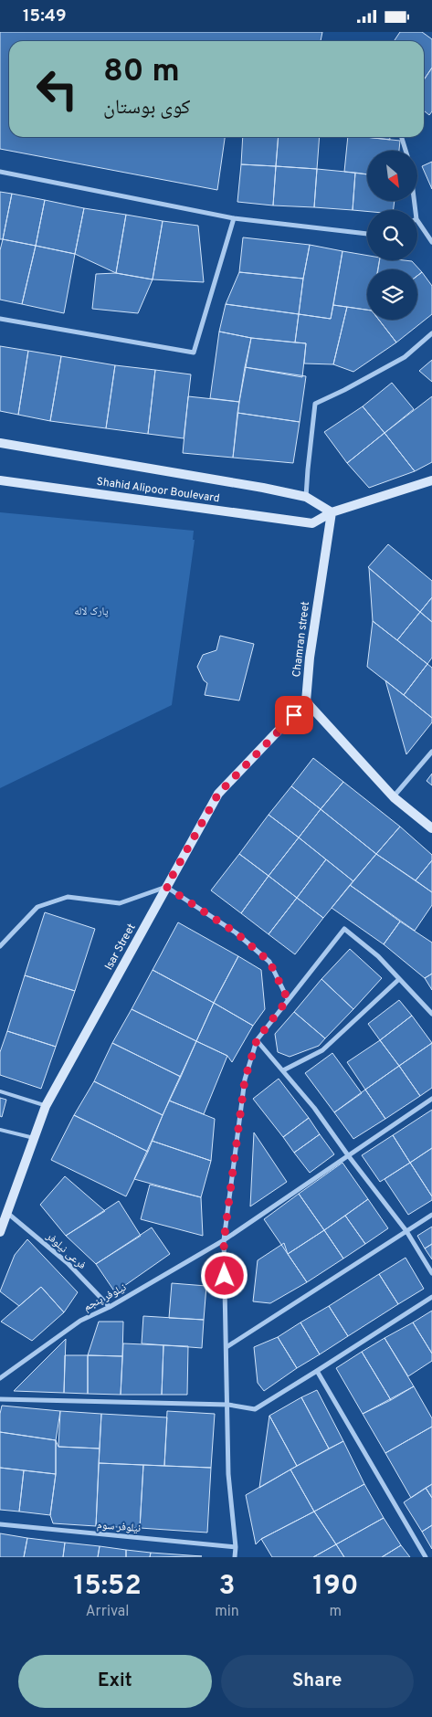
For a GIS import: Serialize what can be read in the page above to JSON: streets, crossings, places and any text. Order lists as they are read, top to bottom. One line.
{"streets":{"main road":["Shahid Alipoor Boulevard","Chamran street","Isar Street"],"street":["فرعی نیلوفر","نیلوفر پنجم","نیلوفر سوم"]},"crossings":[["Shahid Alipoor Boulevard","Chamran street"],["Chamran street","Isar Street"],["Isar Street","فرعی نیلوفر"],["فرعی نیلوفر","نیلوفر پنجم"]],"parks":["پارک لاله"],"north":"bottom right","page":{"status":"15:49","turn":["80 m","کوی بوستان"],"eta":["15:52","Arrival","3","min","190","m"],"buttons":["Exit","Share"]}}
